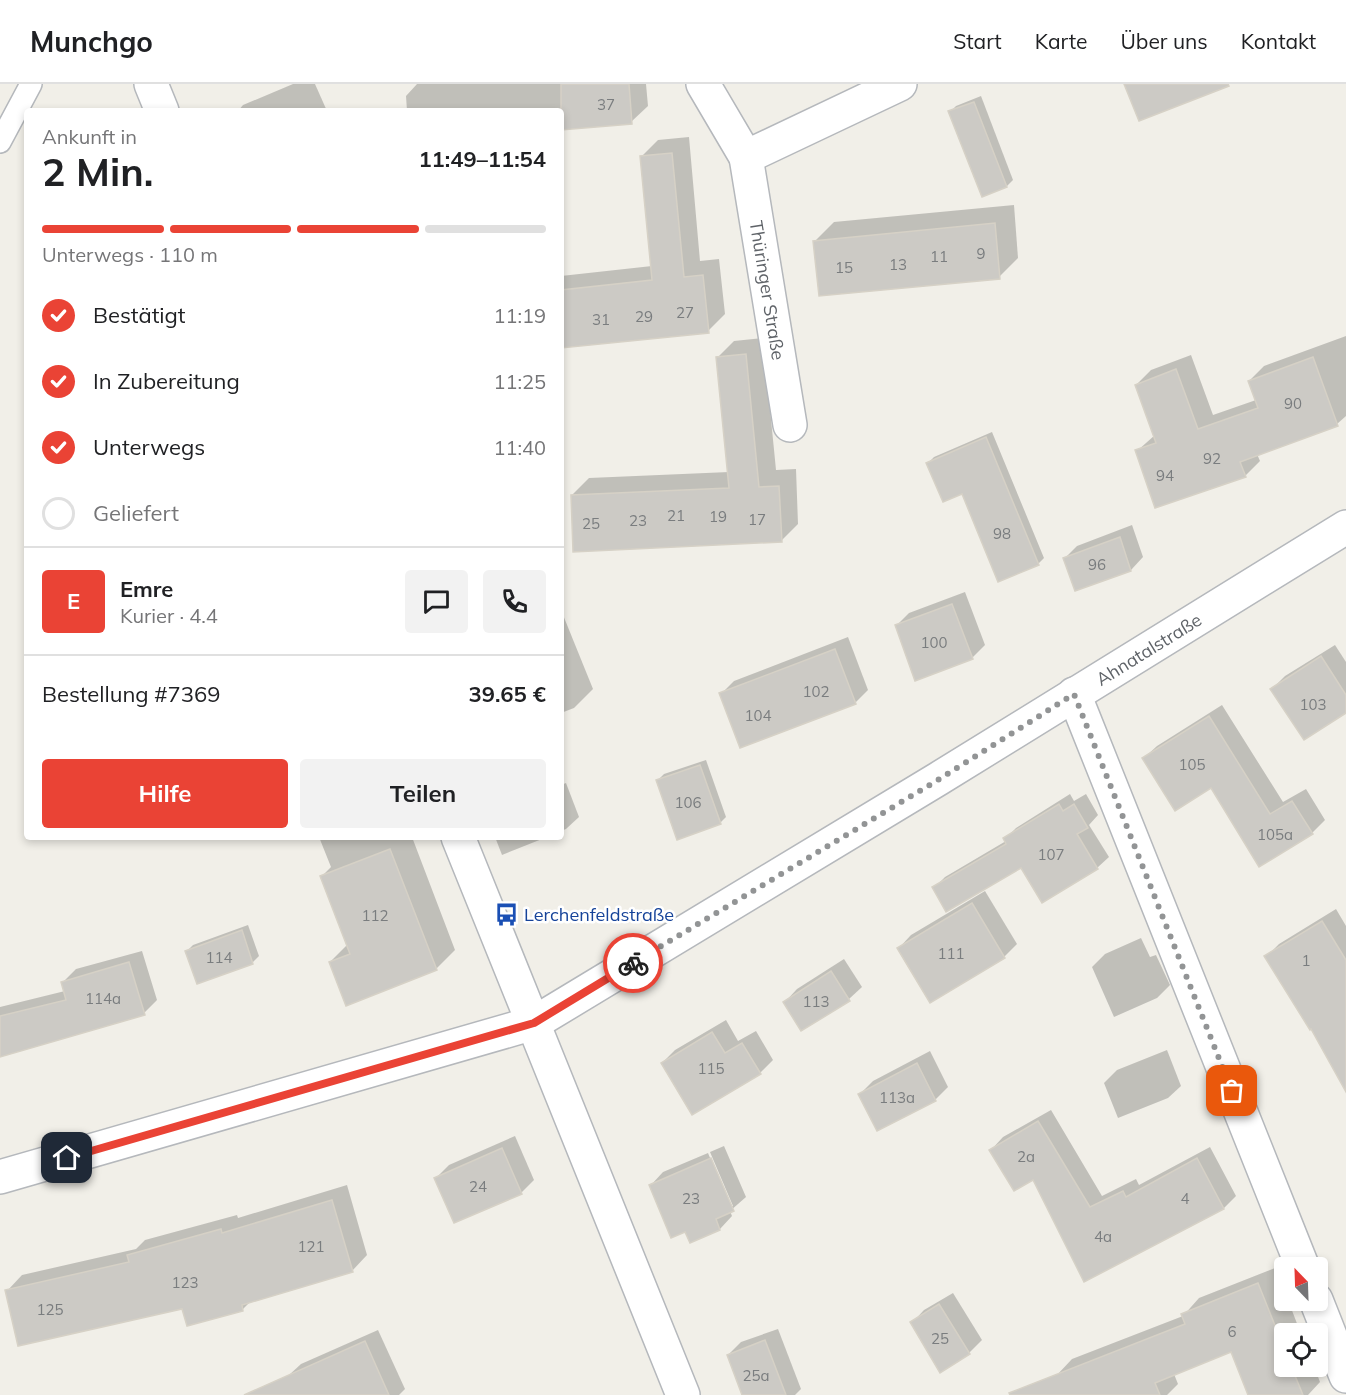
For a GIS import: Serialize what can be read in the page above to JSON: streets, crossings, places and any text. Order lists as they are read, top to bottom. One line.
{"streets":{"street":["Thüringer Straße","Ahnatalstraße"]},"places":{"bus stop":["Lerchenfeldstraße"]},"house_numbers":["37","9","11","13","15","27","29","31","90","92","94","21","19","17","23","25","98","96","100","102","103","104","105","106","105a","107","112","111","114","1","114a","113","115","113a","2a","24","23","4","4a","121","123","125","6","25","25a"],"north":"top left","page":{"header":"Munchgo","nav":["Start","Karte","Über uns","Kontakt"],"heading":["2 Min.","Ankunft in","11:49–11:54"],"panel":["Emre","Kurier · 4.4","Bestellung #7369","39.65 €"],"bar":"Unterwegs · 110 m","list":[["Bestätigt","11:19"],["In Zubereitung","11:25"],["Unterwegs","11:40"],"Geliefert"],"round":"E","buttons":["Hilfe","Teilen"]}}
